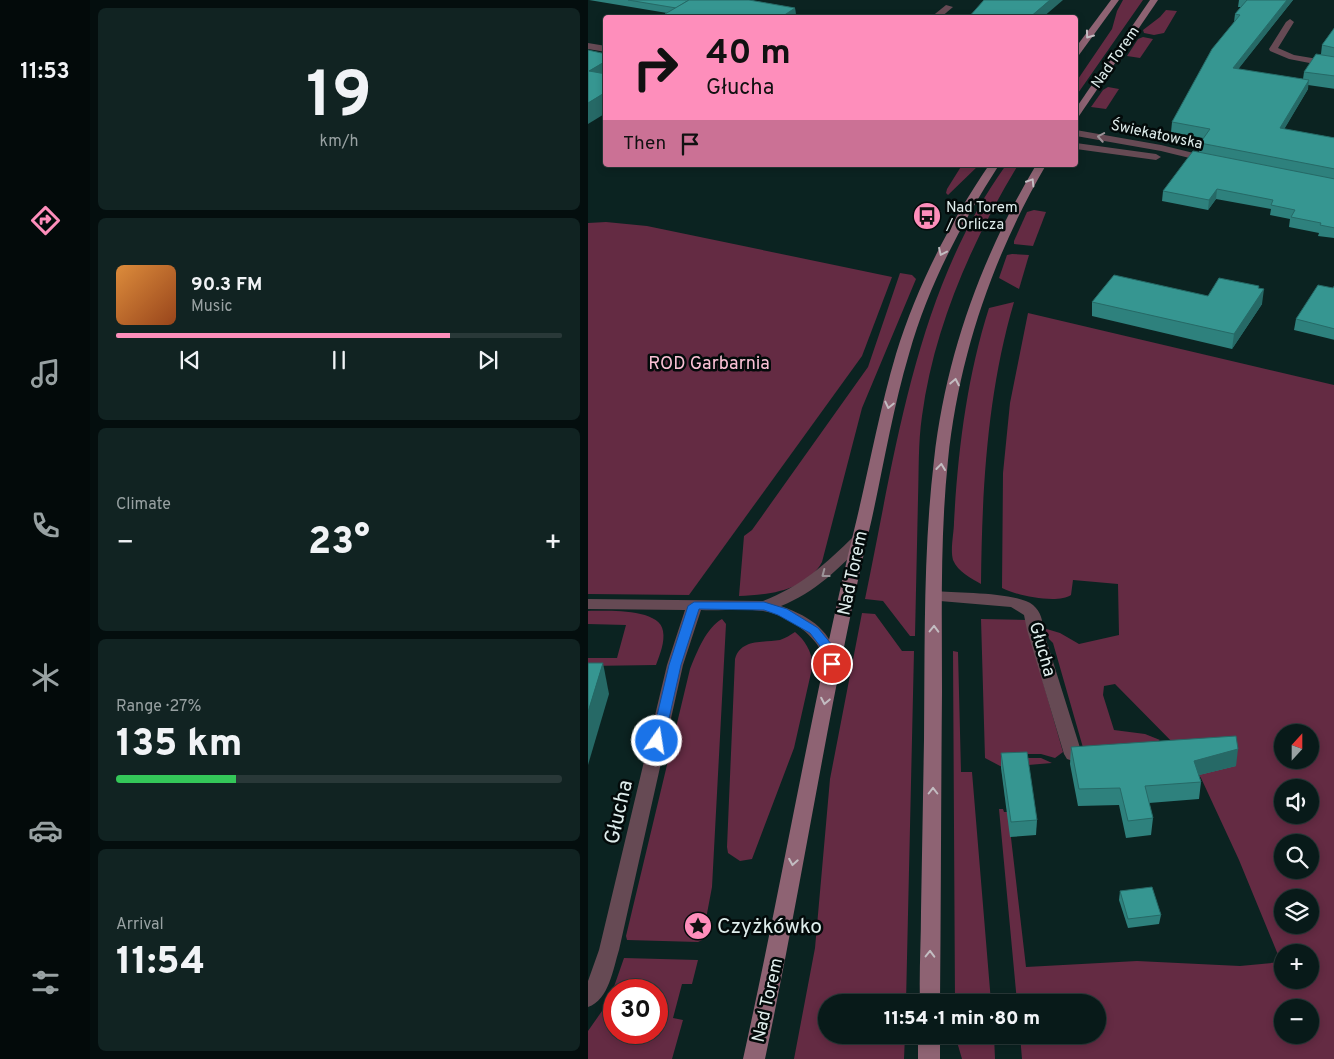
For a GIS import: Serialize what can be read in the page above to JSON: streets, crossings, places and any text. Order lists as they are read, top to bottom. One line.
{"streets":{"main road":["Nad Torem"],"street":["Świekatowska","Głucha"]},"parks":["ROD Garbarnia"],"places":{"bus stop":["Nad Torem / Orlicza"],"place":["Czyżkówko"]},"north":"top","page":{"tabs":"11:53","tile":[["19","km/h"],"Climate",["Range · 27%","135 km"],["Arrival","11:54"]],"turn":["40 m","Głucha"],"then":"Then","song":["90.3 FM","Music"],"heat":["−","23°","+"],"map_buttons":["+","−"],"limit":"30","trip":"11:54 · 1 min · 80 m"}}
